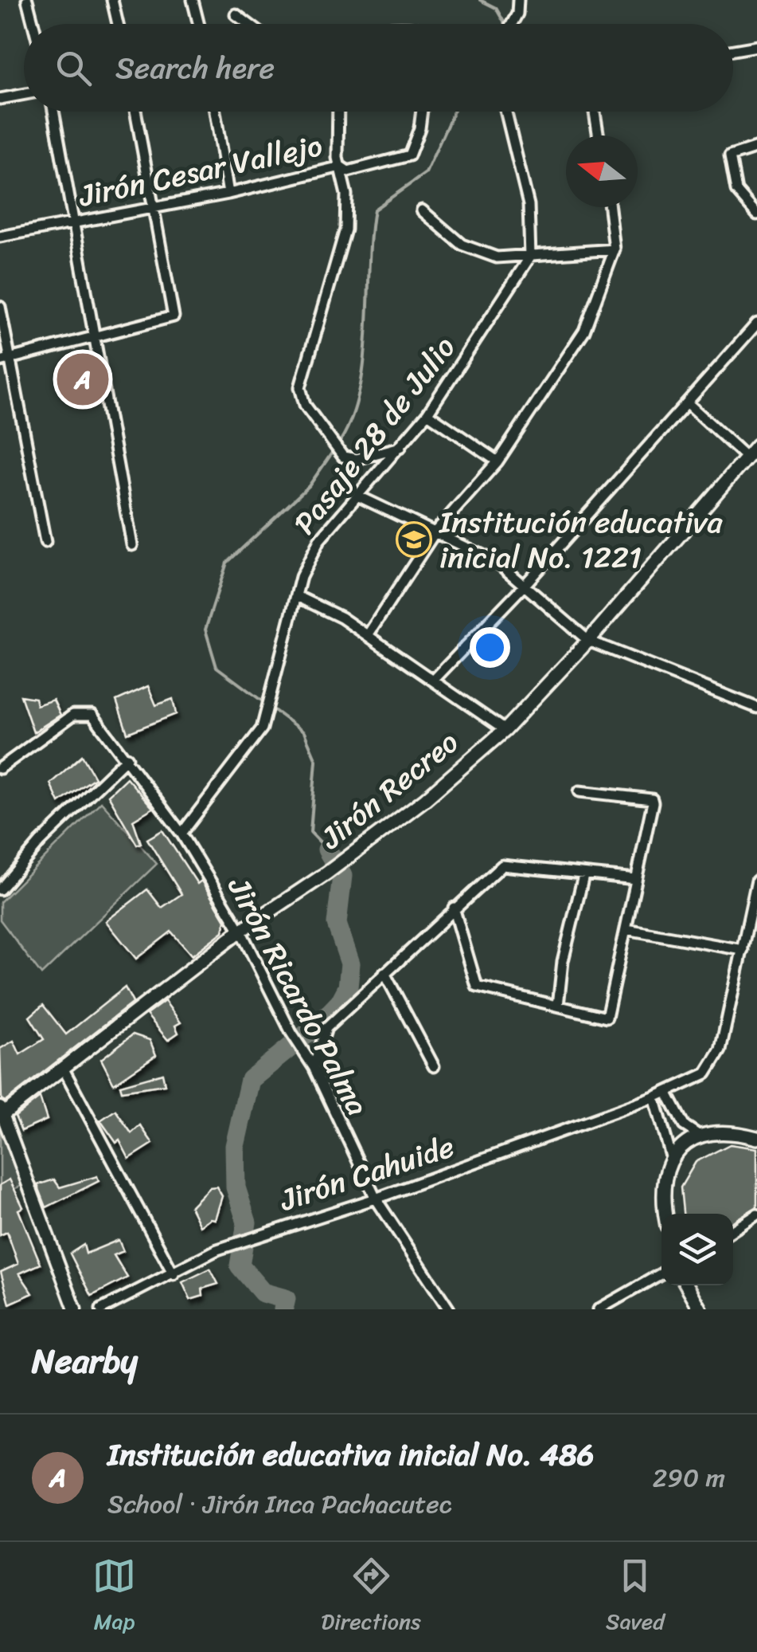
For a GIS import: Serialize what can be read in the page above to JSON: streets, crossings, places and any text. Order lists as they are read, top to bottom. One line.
{"streets":{"main road":["Jirón Recreo"],"street":["Jirón Cesar Vallejo","Pasaje 28 de Julio","Jirón Ricardo Palma","Jirón Cahuide"]},"crossings":[["Pasaje 28 de Julio","Jirón Ricardo Palma"],["Jirón Recreo","Jirón Ricardo Palma"],["Jirón Ricardo Palma","Jirón Cahuide"]],"places":{"school or university":["Institución educativa inicial No. 1221"]},"north":"left","page":{"search":"Search here","pins":"A","heading":"Nearby","list":[{"mark":"A","name":"Institución educativa inicial No. 486","note":"School · Jirón Inca Pachacutec","value":"290 m"}],"nav":["Map","Directions","Saved"]}}
